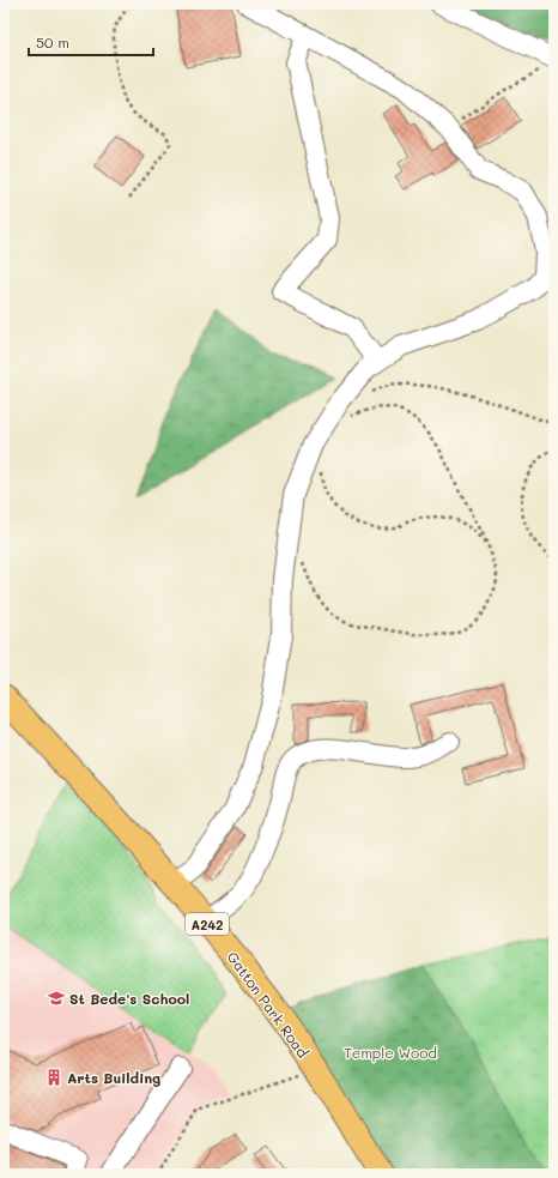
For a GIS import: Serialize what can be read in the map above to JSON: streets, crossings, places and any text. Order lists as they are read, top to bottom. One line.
{"streets":{"main road":["A242","Gatton Park Road"]},"parks":["Temple Wood"],"places":{"school or university":["St Bede's School"],"building":["Arts Building"]},"scale_bar":"50 m"}
